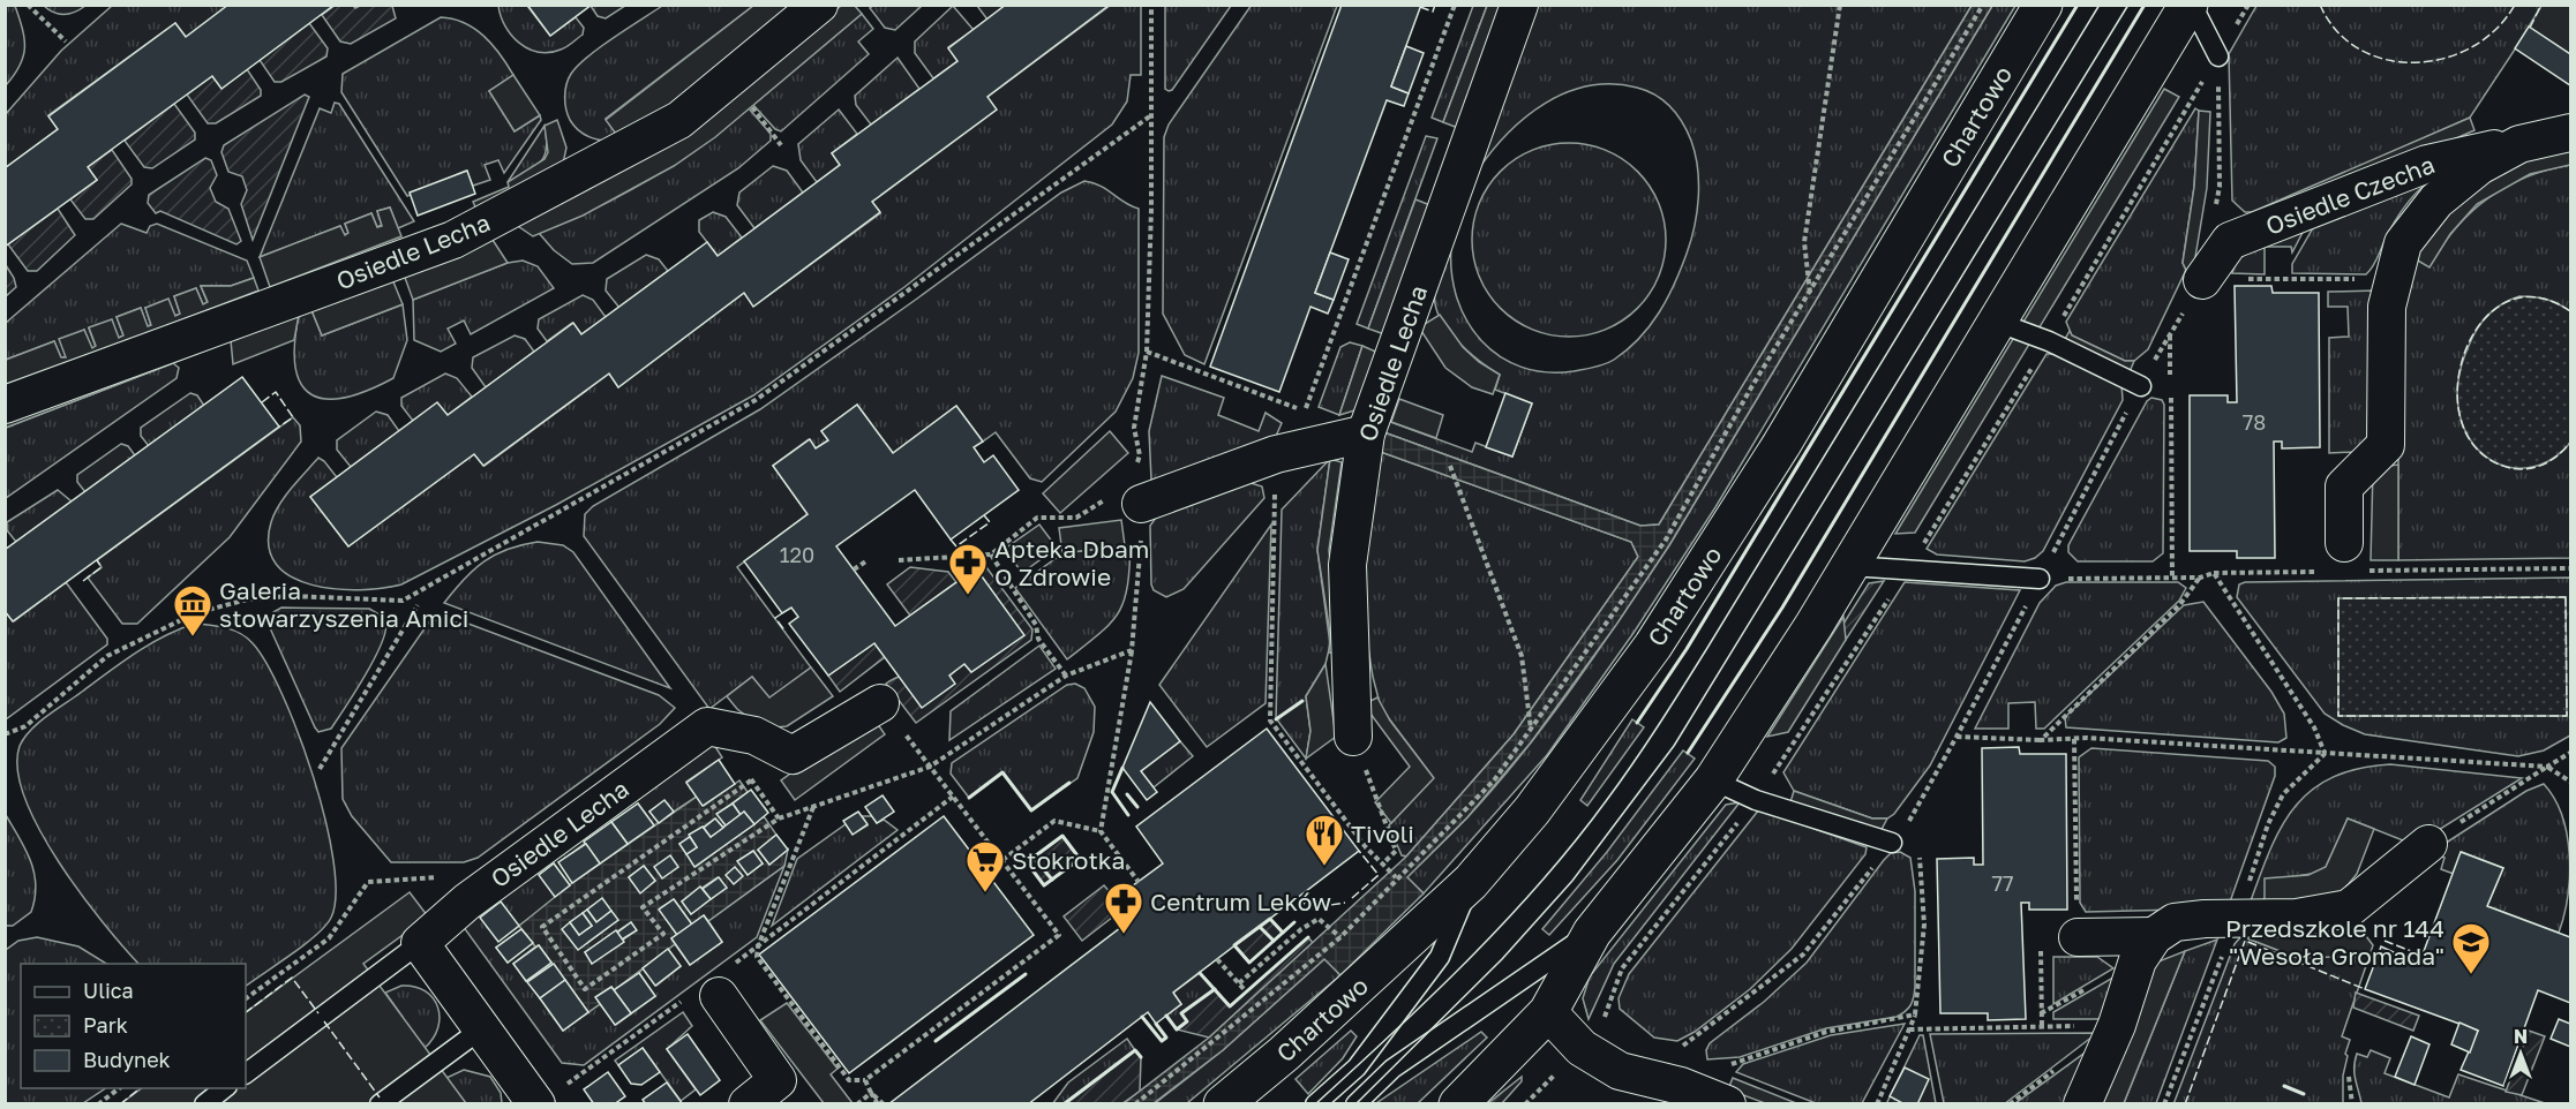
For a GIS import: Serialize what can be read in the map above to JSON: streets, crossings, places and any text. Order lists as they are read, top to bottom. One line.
{"streets":{"street":["Chartowo","Osiedle Czecha","Osiedle Lecha"]},"places":{"pharmacy":["Apteka Dbam O Zdrowie","Centrum Leków"],"museum":["Galeria stowarzyszenia Amici"],"restaurant":["Tivoli"],"supermarket":["Stokrotka"],"school or university":["Przedszkole nr 144 \"Wesoła Gromada\""]},"house_numbers":["78","120","77"],"legend":["Ulica","Park","Budynek"],"north":"top"}
